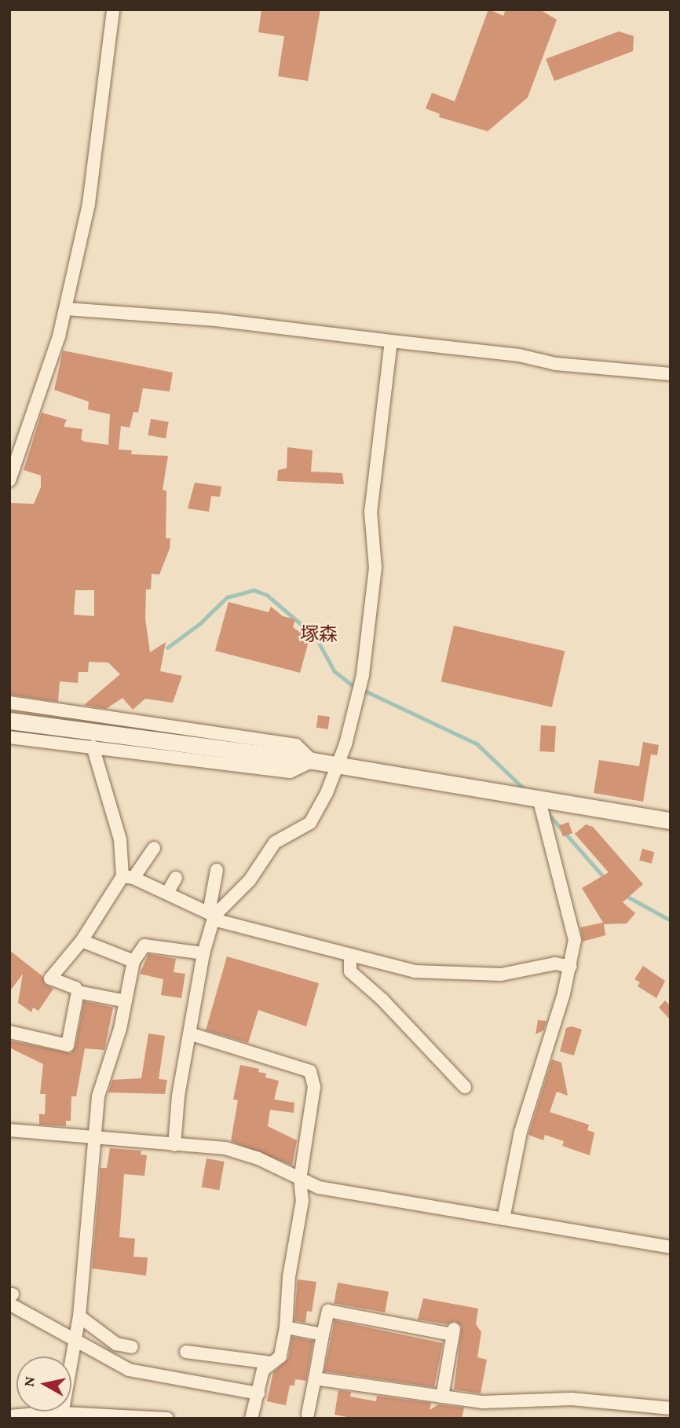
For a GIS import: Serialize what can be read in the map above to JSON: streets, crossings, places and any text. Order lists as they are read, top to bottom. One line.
{"districts":["塚森"],"north":"left"}
